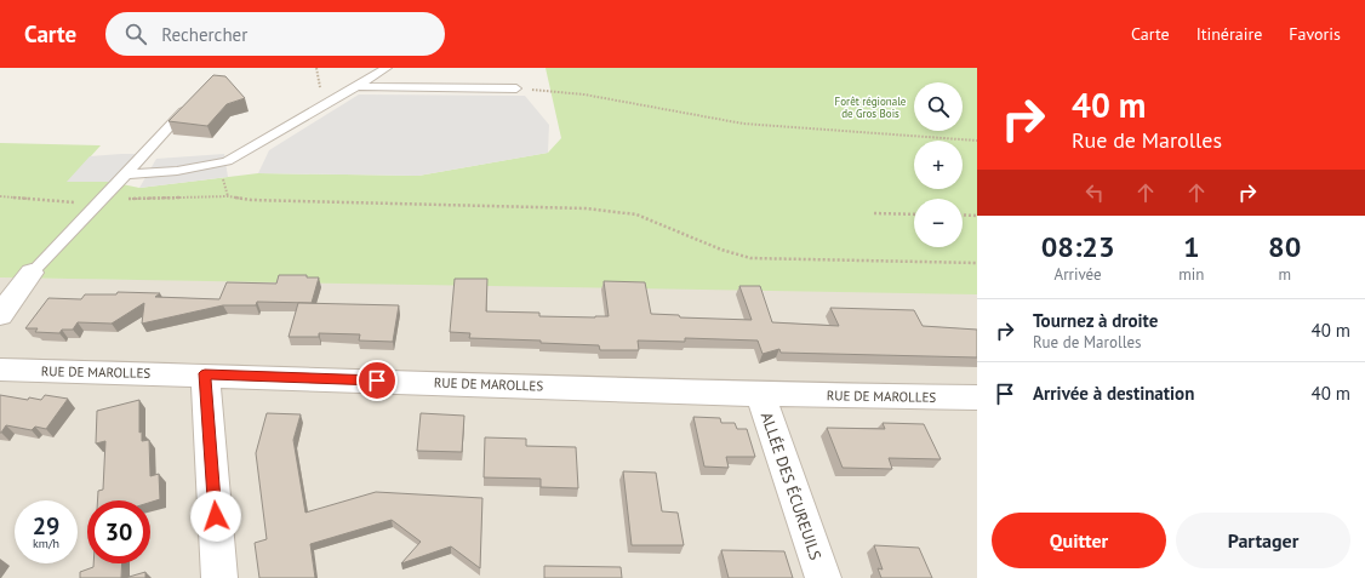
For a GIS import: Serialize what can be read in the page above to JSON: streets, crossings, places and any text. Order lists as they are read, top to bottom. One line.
{"streets":{"street":["RUE DE MAROLLES","ALLÉE DES ÉCUREUILS"]},"crossings":[["RUE DE MAROLLES","ALLÉE DES ÉCUREUILS"]],"parks":["Forêt régionale de Gros Bois"],"page":{"header":"Carte","search":"Rechercher","nav":["Carte","Itinéraire","Favoris"],"turn":["40 m","Rue de Marolles"],"map_buttons":["+","−"],"eta":["08:23","Arrivée","1","min","80","m"],"list":[{"name":"Tournez à droite","note":"Rue de Marolles","value":"40 m"},{"name":"Arrivée à destination","value":"40 m"}],"speed":"29 km/h","limit":"30","buttons":["Quitter","Partager"]}}
